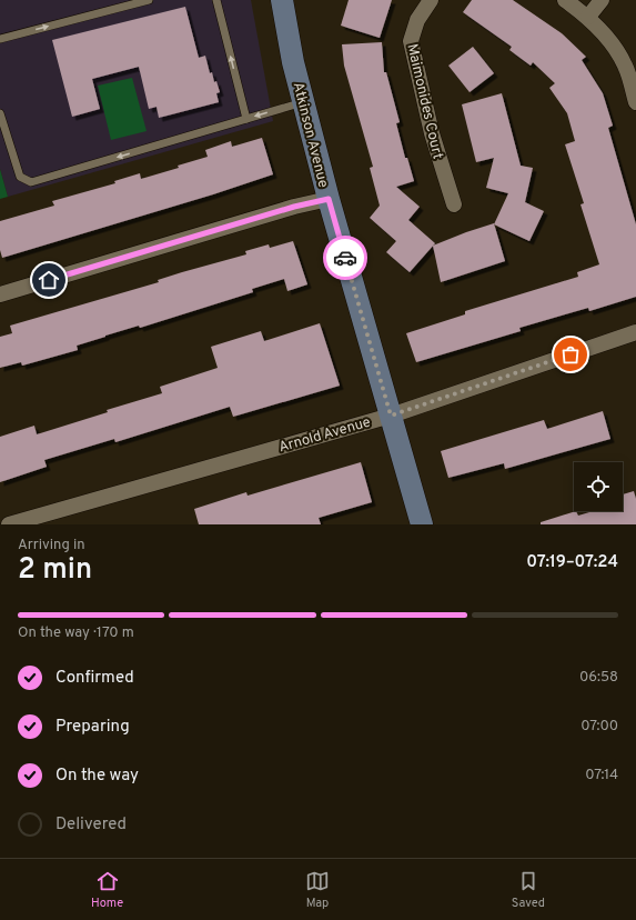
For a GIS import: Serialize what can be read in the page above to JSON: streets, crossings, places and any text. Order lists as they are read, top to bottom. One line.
{"streets":{"street":["Maimonides Court","Atkinson Avenue","Arnold Avenue"]},"crossings":[["Atkinson Avenue","Arnold Avenue"]],"page":{"heading":["2 min","Arriving in","07:19–07:24"],"bar":"On the way · 170 m","list":[["Confirmed","06:58"],["Preparing","07:00"],["On the way","07:14"],"Delivered"],"tabs":["Home","Map","Saved"]}}
